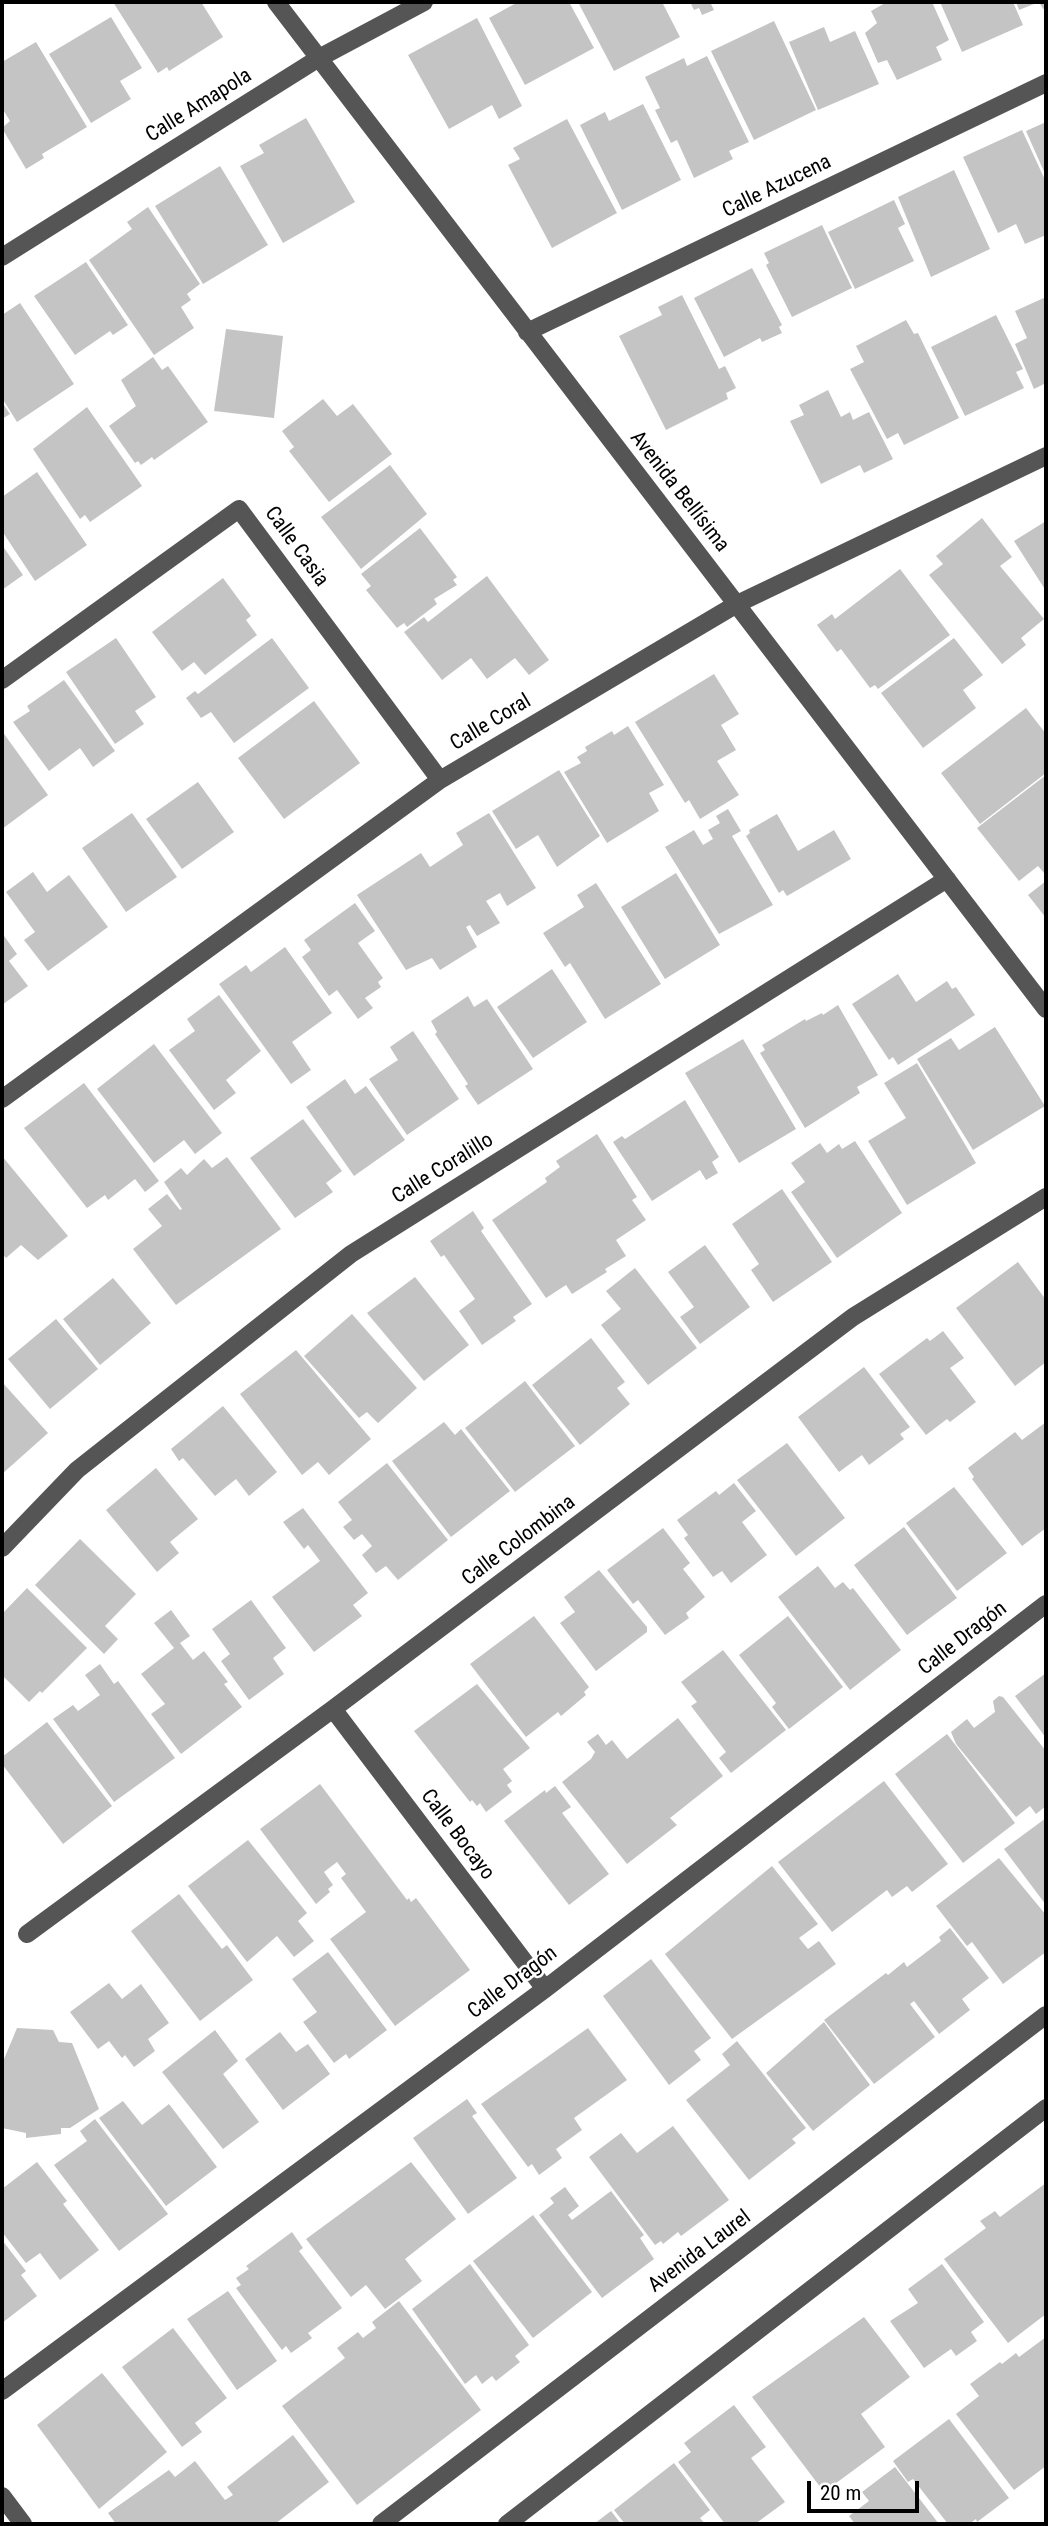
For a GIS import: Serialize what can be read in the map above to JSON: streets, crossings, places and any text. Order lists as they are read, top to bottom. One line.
{"streets":{"street":["Calle Amapola","Calle Azucena","Avenida Bellísima","Calle Casia","Calle Coral","Calle Coralillo","Calle Colombina","Calle Dragón","Calle Bocayo","Avenida Laurel"]},"crossings":[["Calle Amapola","Avenida Bellísima"],["Calle Azucena","Avenida Bellísima"],["Avenida Bellísima","Calle Coral"],["Avenida Bellísima","Calle Coralillo"],["Calle Casia","Calle Coral"],["Calle Colombina","Calle Bocayo"],["Calle Dragón","Calle Bocayo"]],"scale_bar":"20 m"}
